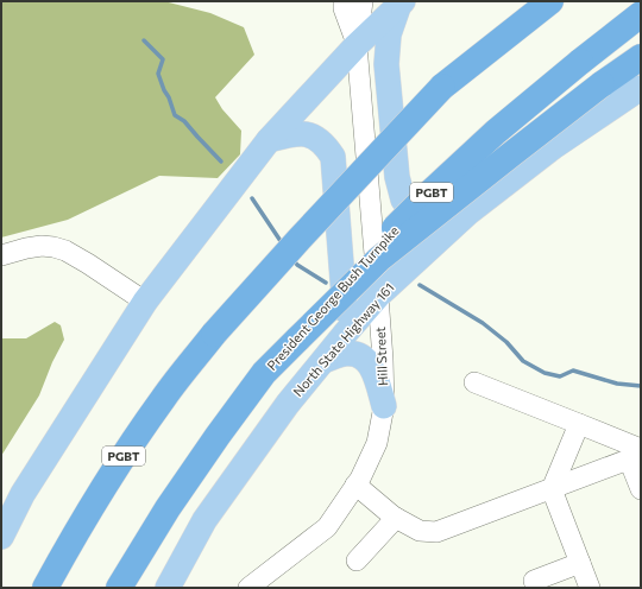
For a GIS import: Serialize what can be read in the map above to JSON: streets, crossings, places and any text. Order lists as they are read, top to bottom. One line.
{"streets":{"highway":["PGBT","President George Bush Turnpike"],"main road":["North State Highway 161"],"street":["Hill Street"]},"crossings":[["North State Highway 161","Hill Street"]]}
